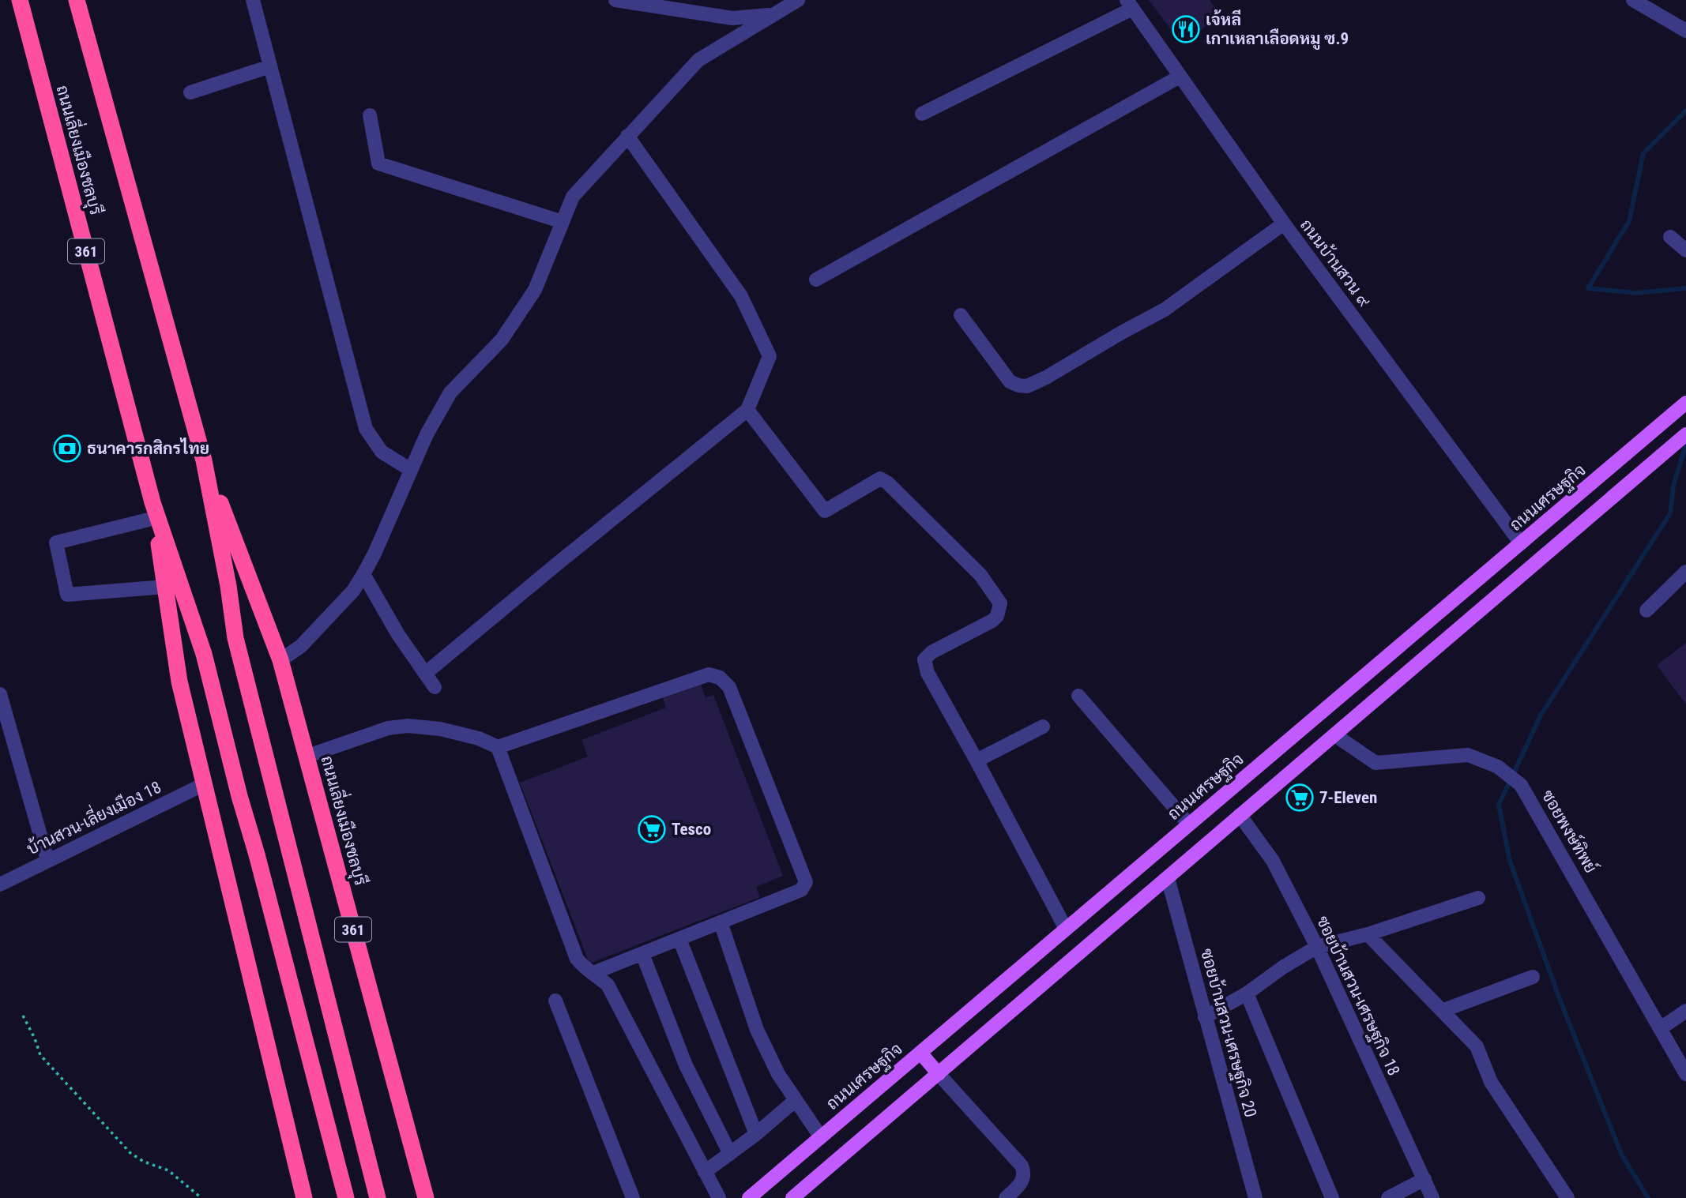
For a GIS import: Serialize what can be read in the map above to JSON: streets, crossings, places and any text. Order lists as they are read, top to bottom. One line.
{"streets":{"highway":["ถนนเลี่ยงเมืองชลบุรี","361"],"main road":["ถนนเศรษฐกิจ"],"street":["ถนนบ้านสวน ๙","บ้านสวน-เลี่ยงเมือง 18","ซอยพงษ์ทิพย์","ซอยบ้านสวน-เศรษฐกิจ 18","ซอยบ้านสวน-เศรษฐกิจ 20"]},"crossings":[["ถนนเลี่ยงเมืองชลบุรี","บ้านสวน-เลี่ยงเมือง 18"],["ถนนบ้านสวน ๙","ถนนเศรษฐกิจ"]],"places":{"restaurant":["เจ้หลี เกาเหลาเลือดหมู ซ.9"],"bank":["ธนาคารกสิกรไทย"],"supermarket":["7-Eleven","Tesco"]}}
